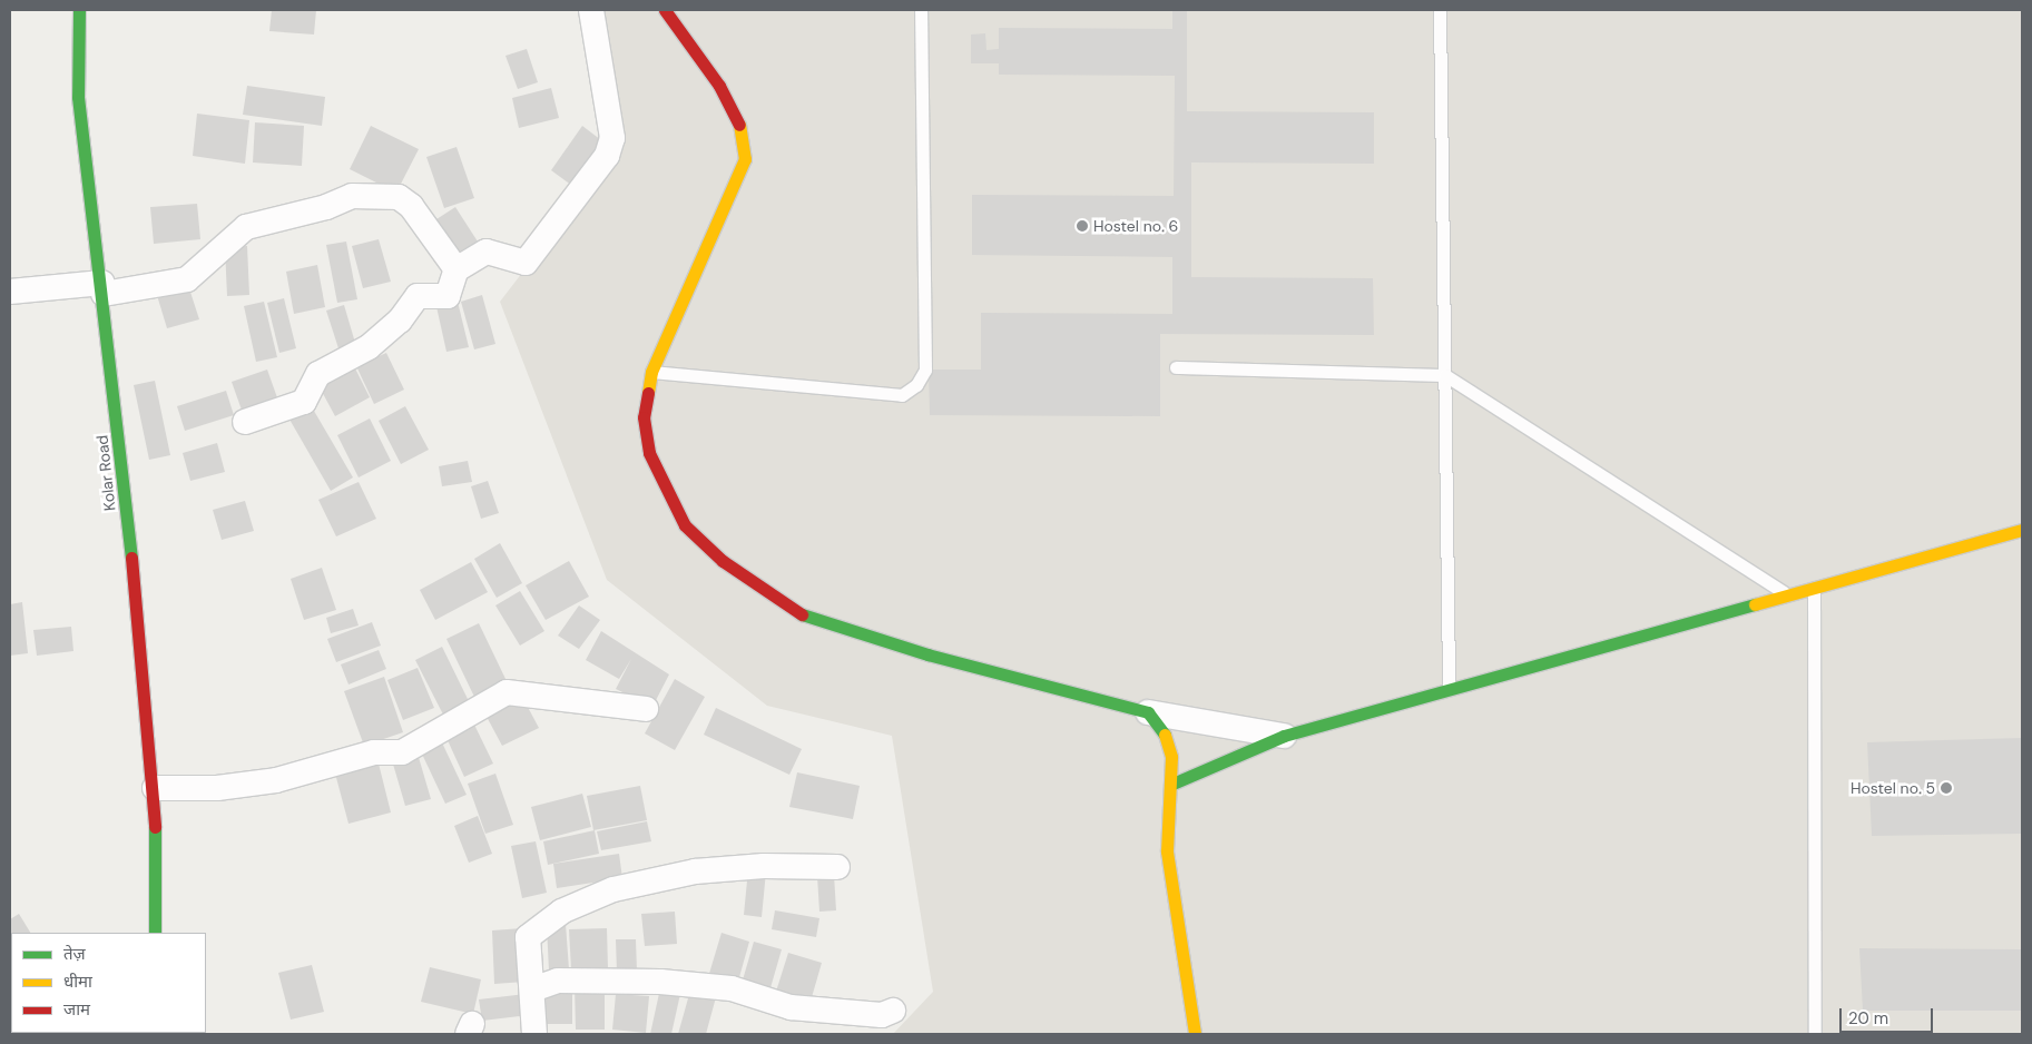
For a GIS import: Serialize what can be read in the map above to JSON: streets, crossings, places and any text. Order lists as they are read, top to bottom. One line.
{"streets":{"street":["Kolar Road"]},"places":["Hostel no. 6","Hostel no. 5"],"legend":["तेज़","धीमा","जाम"],"scale_bar":"20 m"}
